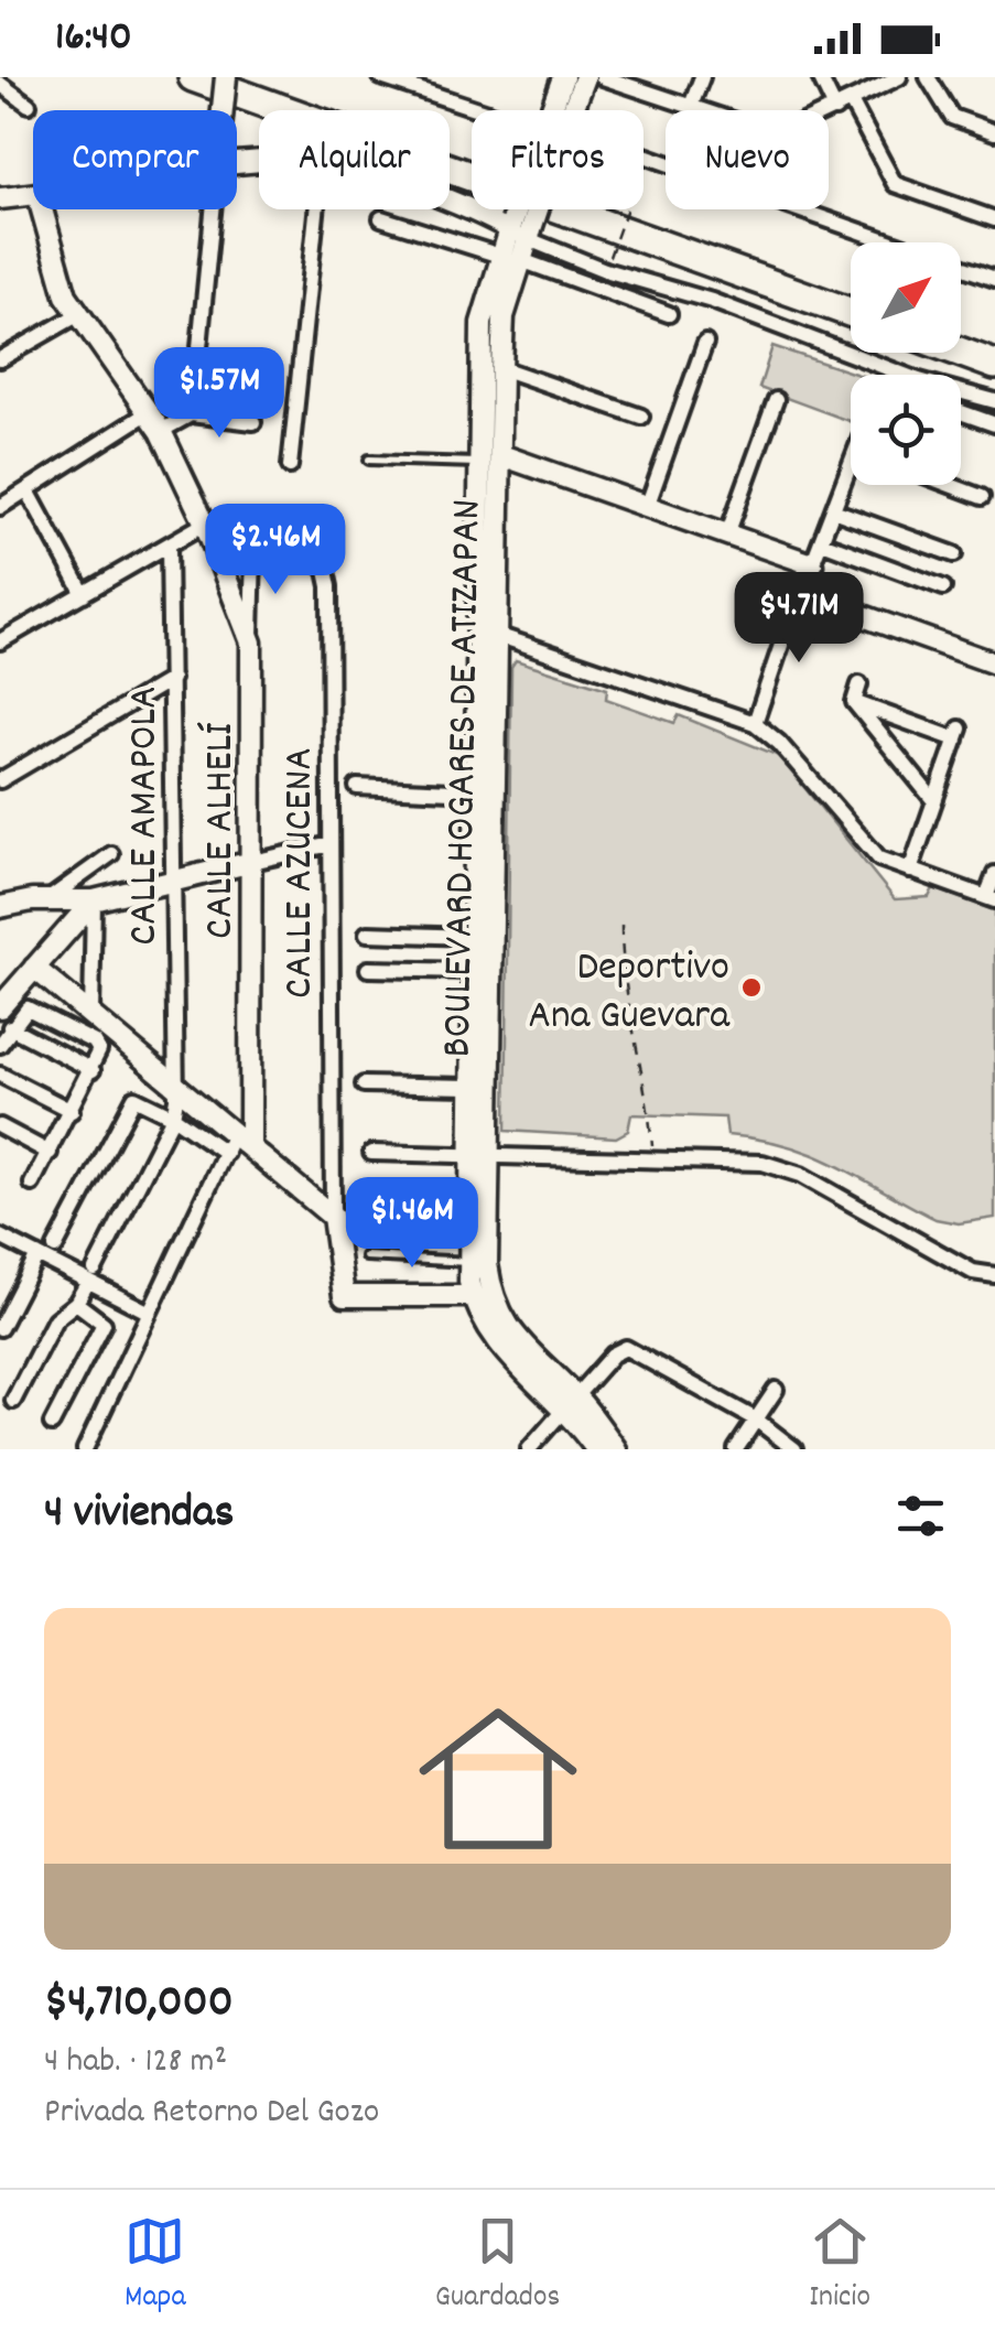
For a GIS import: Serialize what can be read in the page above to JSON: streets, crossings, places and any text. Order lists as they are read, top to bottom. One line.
{"streets":{"street":["BOULEVARD HOGARES DE ATIZAPAN","CALLE AMAPOLA","CALLE ALHELÍ","CALLE AZUCENA"]},"places":["Deportivo Ana Guevara"],"north":"top right","page":{"status":"16:40","chip":["Comprar","Alquilar","Filtros","Nuevo"],"price":["$1.57M","$2.46M","$4.71M","$1.46M"],"heading":"4 viviendas","list":[{"name":"$4,710,000","note":"4 hab. · 128 m² · Privada Retorno Del Gozo"}],"tabs":["Mapa","Guardados","Inicio"]}}
